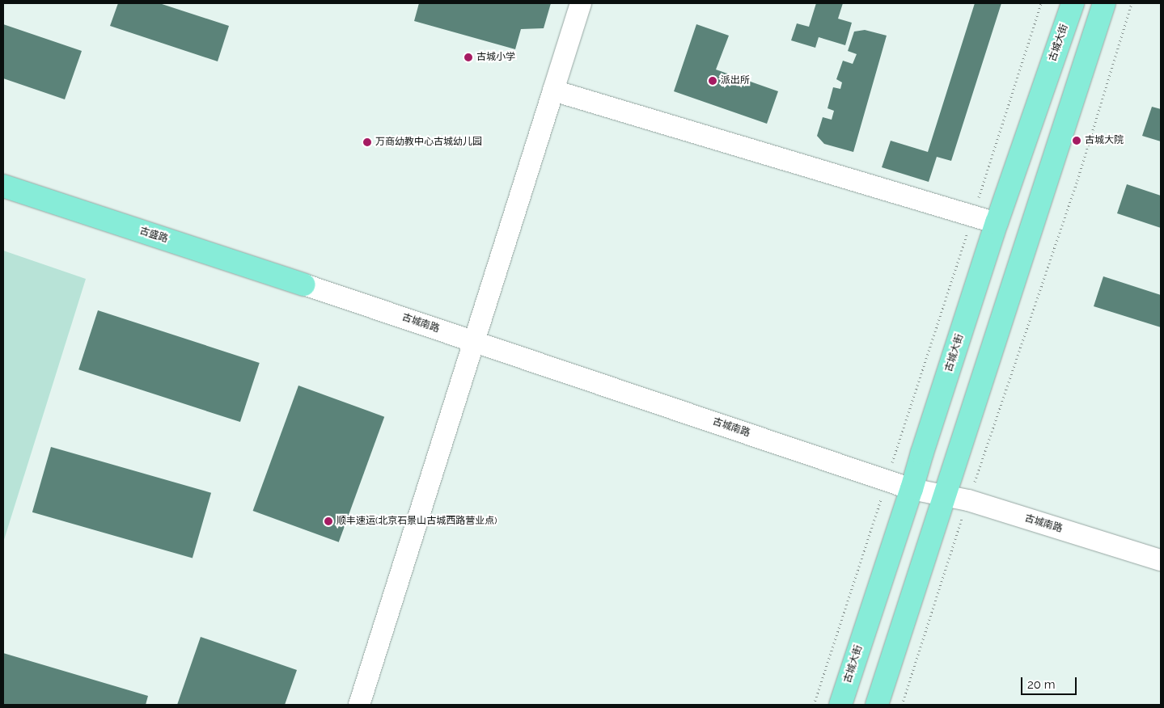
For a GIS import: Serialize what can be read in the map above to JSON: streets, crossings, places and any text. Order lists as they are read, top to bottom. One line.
{"streets":{"main road":["古城大街","古盛路"],"street":["古城南路"]},"crossings":[["古城大街","古城南路"],["古盛路","古城南路"]],"places":["古城小学","派出所","古城大院","万商幼教中心古城幼儿园","顺丰速运(北京石景山古城西路营业点)"],"scale_bar":"20 m"}
